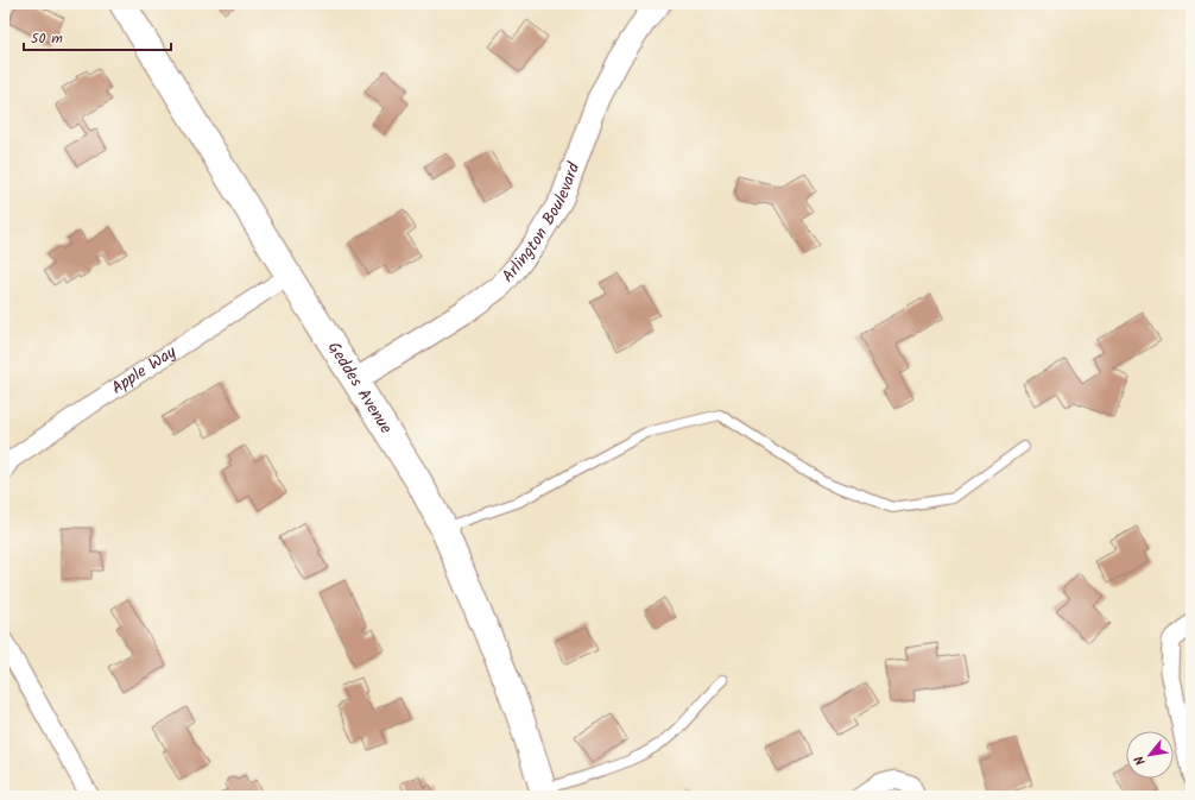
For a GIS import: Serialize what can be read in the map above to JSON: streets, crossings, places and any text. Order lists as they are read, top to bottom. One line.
{"streets":{"main road":["Geddes Avenue"],"street":["Arlington Boulevard","Apple Way"]},"crossings":[["Arlington Boulevard","Geddes Avenue"],["Apple Way","Geddes Avenue"]],"scale_bar":"50 m","north":"bottom left"}
